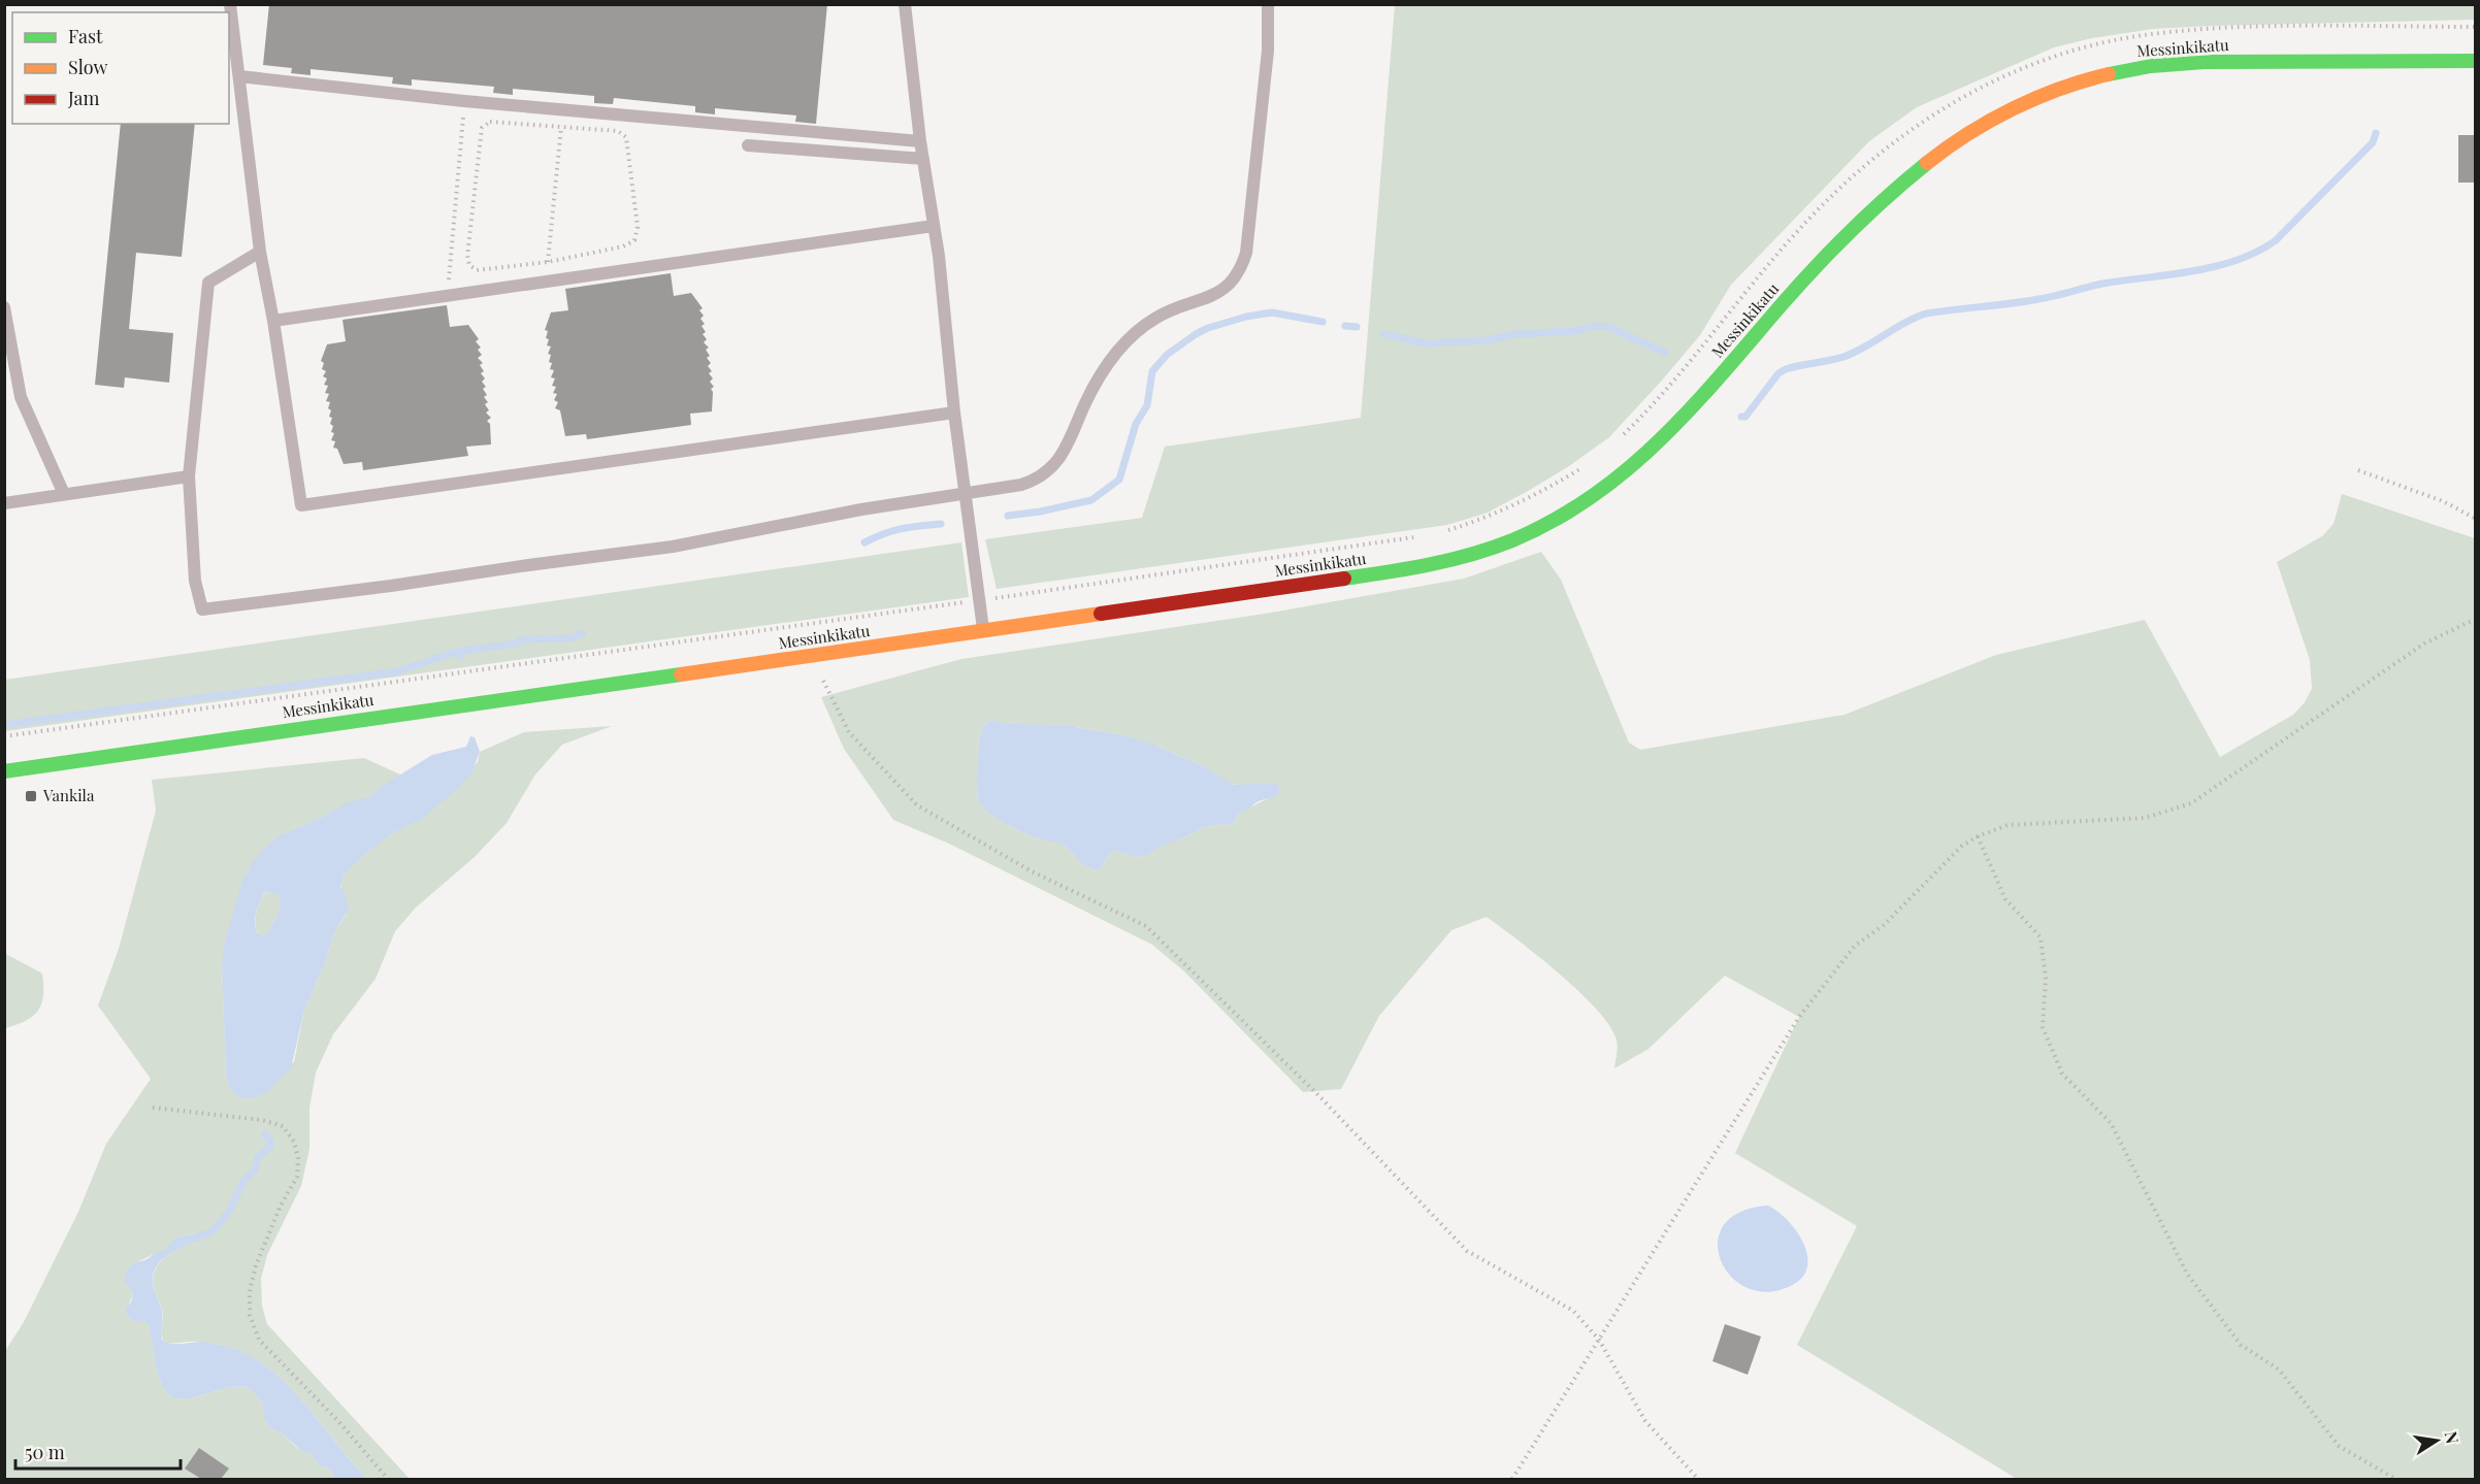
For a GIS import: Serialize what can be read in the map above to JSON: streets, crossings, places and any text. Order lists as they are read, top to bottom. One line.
{"streets":{"street":["Messinkikatu"]},"places":{"transit":["Vankila"]},"legend":["Fast","Slow","Jam"],"scale_bar":"50 m","north":"right"}
